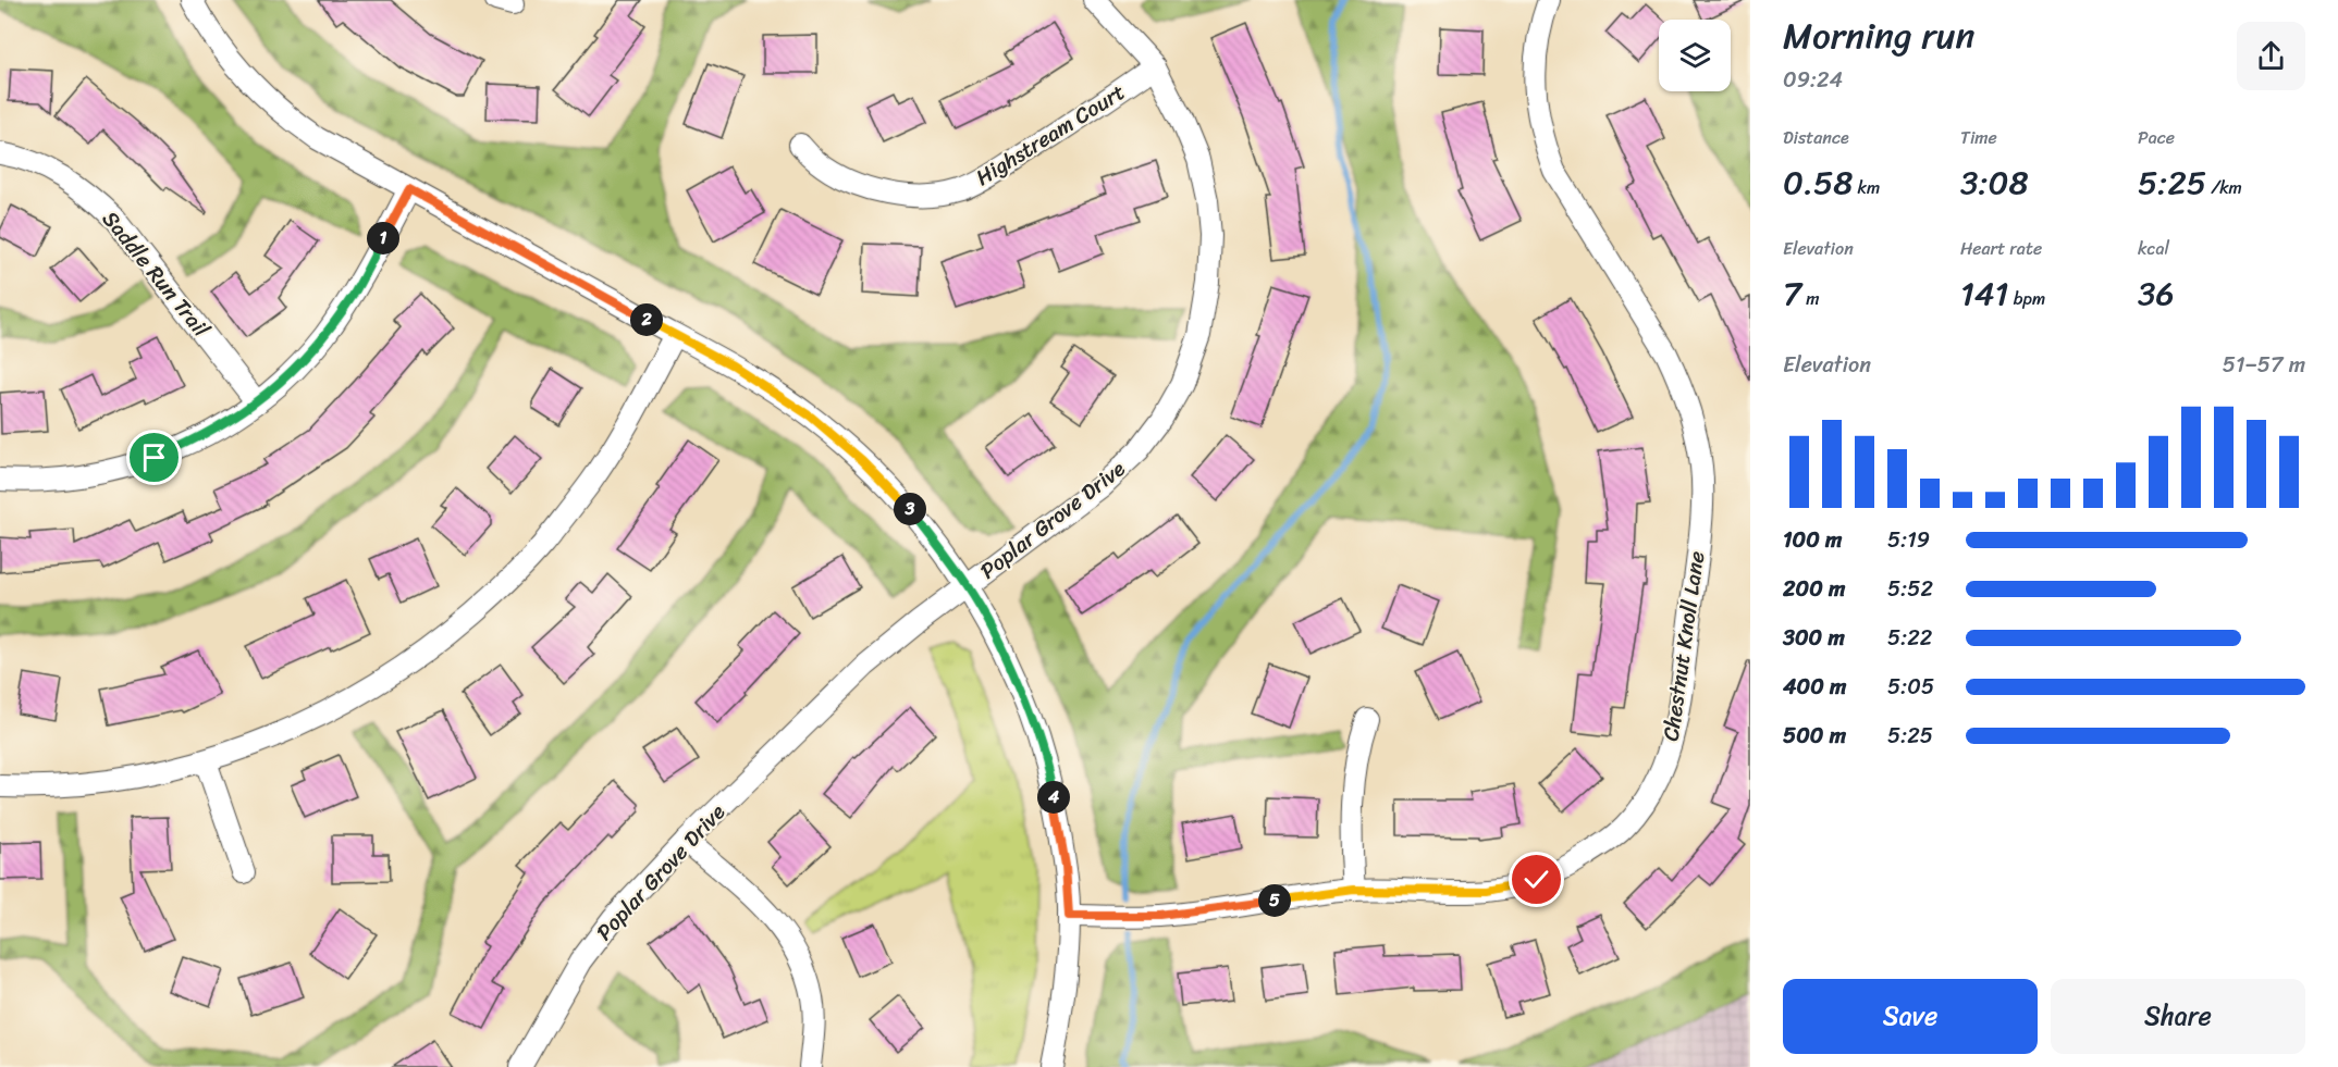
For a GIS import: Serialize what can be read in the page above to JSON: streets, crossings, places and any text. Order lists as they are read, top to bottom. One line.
{"streets":{"street":["Highstream Court","Saddle Run Trail","Poplar Grove Drive","Chestnut Knoll Lane"]},"crossings":[["Highstream Court","Poplar Grove Drive"]],"page":{"heading":["Morning run","09:24"],"stats":[["Distance","0.58 km"],["Time","3:08"],["Pace","5:25 /km"],["Elevation","7 m"],["Heart rate","141 bpm"],["kcal","36"]],"pins":["1","2","3","4","5"],"chart":["Elevation","51–57 m"],"list":[{"name":"100 m","note":"5:19"},{"name":"200 m","note":"5:52"},{"name":"300 m","note":"5:22"},{"name":"400 m","note":"5:05"},{"name":"500 m","note":"5:25"}],"buttons":["Save","Share"]}}
